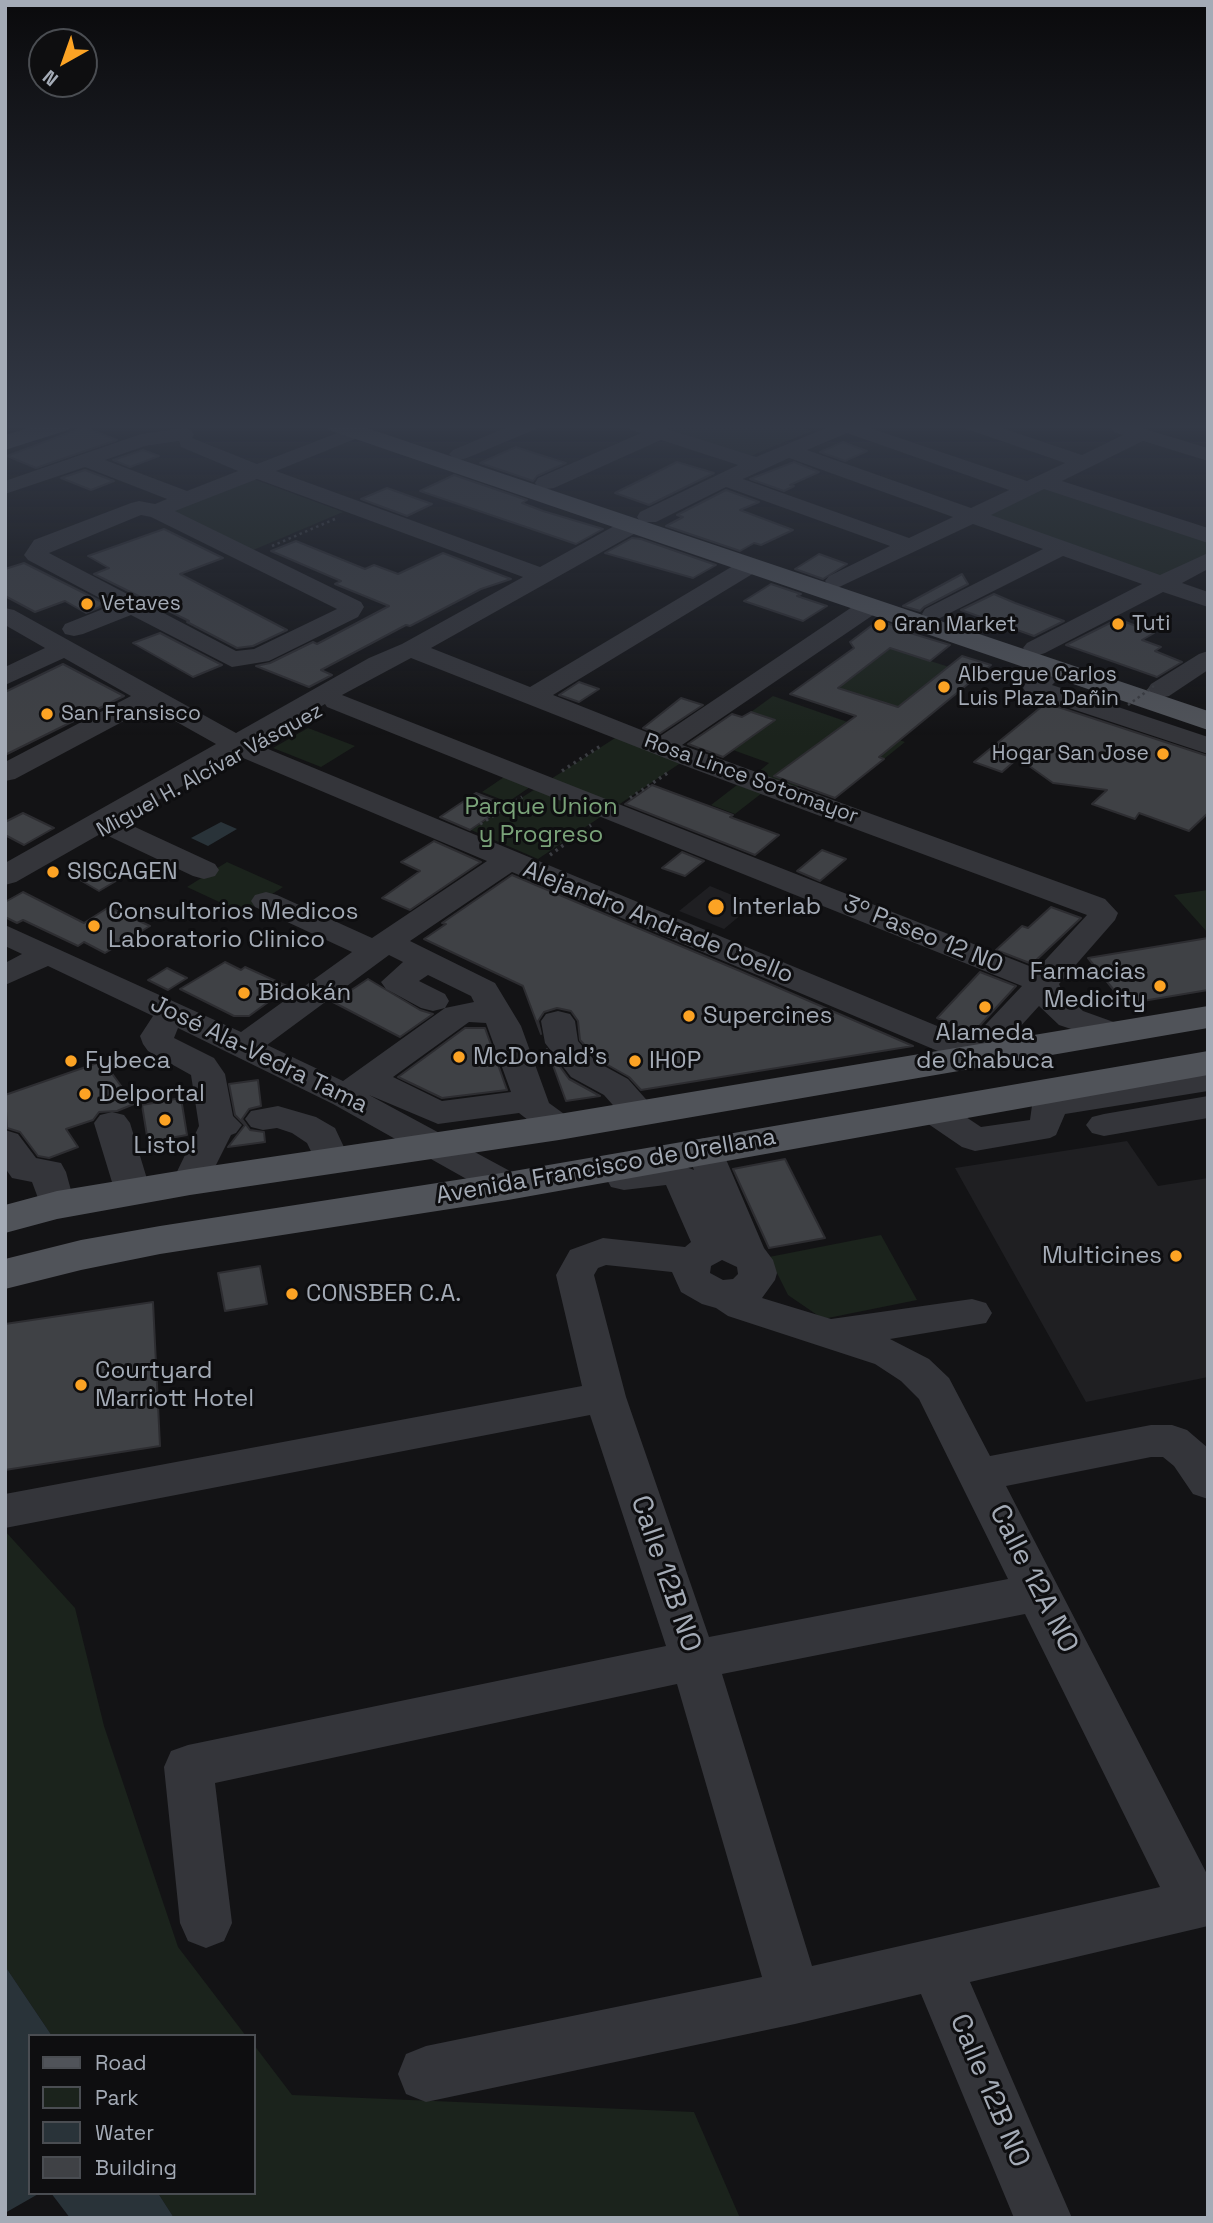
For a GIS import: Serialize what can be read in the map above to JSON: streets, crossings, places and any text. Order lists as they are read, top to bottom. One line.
{"streets":{"main road":["Avenida Francisco de Orellana"],"street":["Miguel H. Alcívar Vásquez","Rosa Lince Sotomayor","Alejandro Andrade Coello","3º Paseo 12 NO","José Ala-Vedra Tama","Calle 12B NO","Calle 12A NO"]},"crossings":[["Miguel H. Alcívar Vásquez","Rosa Lince Sotomayor"],["Miguel H. Alcívar Vásquez","Alejandro Andrade Coello"],["Miguel H. Alcívar Vásquez","3º Paseo 12 NO"],["Rosa Lince Sotomayor","3º Paseo 12 NO"],["Alejandro Andrade Coello","Avenida Francisco de Orellana"],["José Ala-Vedra Tama","Avenida Francisco de Orellana"],["Calle 12B NO","Calle 12A NO"]],"parks":["Parque Union y Progreso"],"places":["Vetaves","Tuti","Gran Market","Albergue Carlos Luis Plaza Dañin","San Fransisco","Hogar San Jose","SISCAGEN","Interlab","Consultorios Medicos Laboratorio Clinico","Farmacias Medicity","Bidokán","Alameda de Chabuca","Supercines","McDonald's","Fybeca","IHOP","Delportal","Listo!","Multicines","CONSBER C.A.","Courtyard Marriott Hotel"],"legend":["Road","Park","Water","Building"],"north":"bottom left"}
